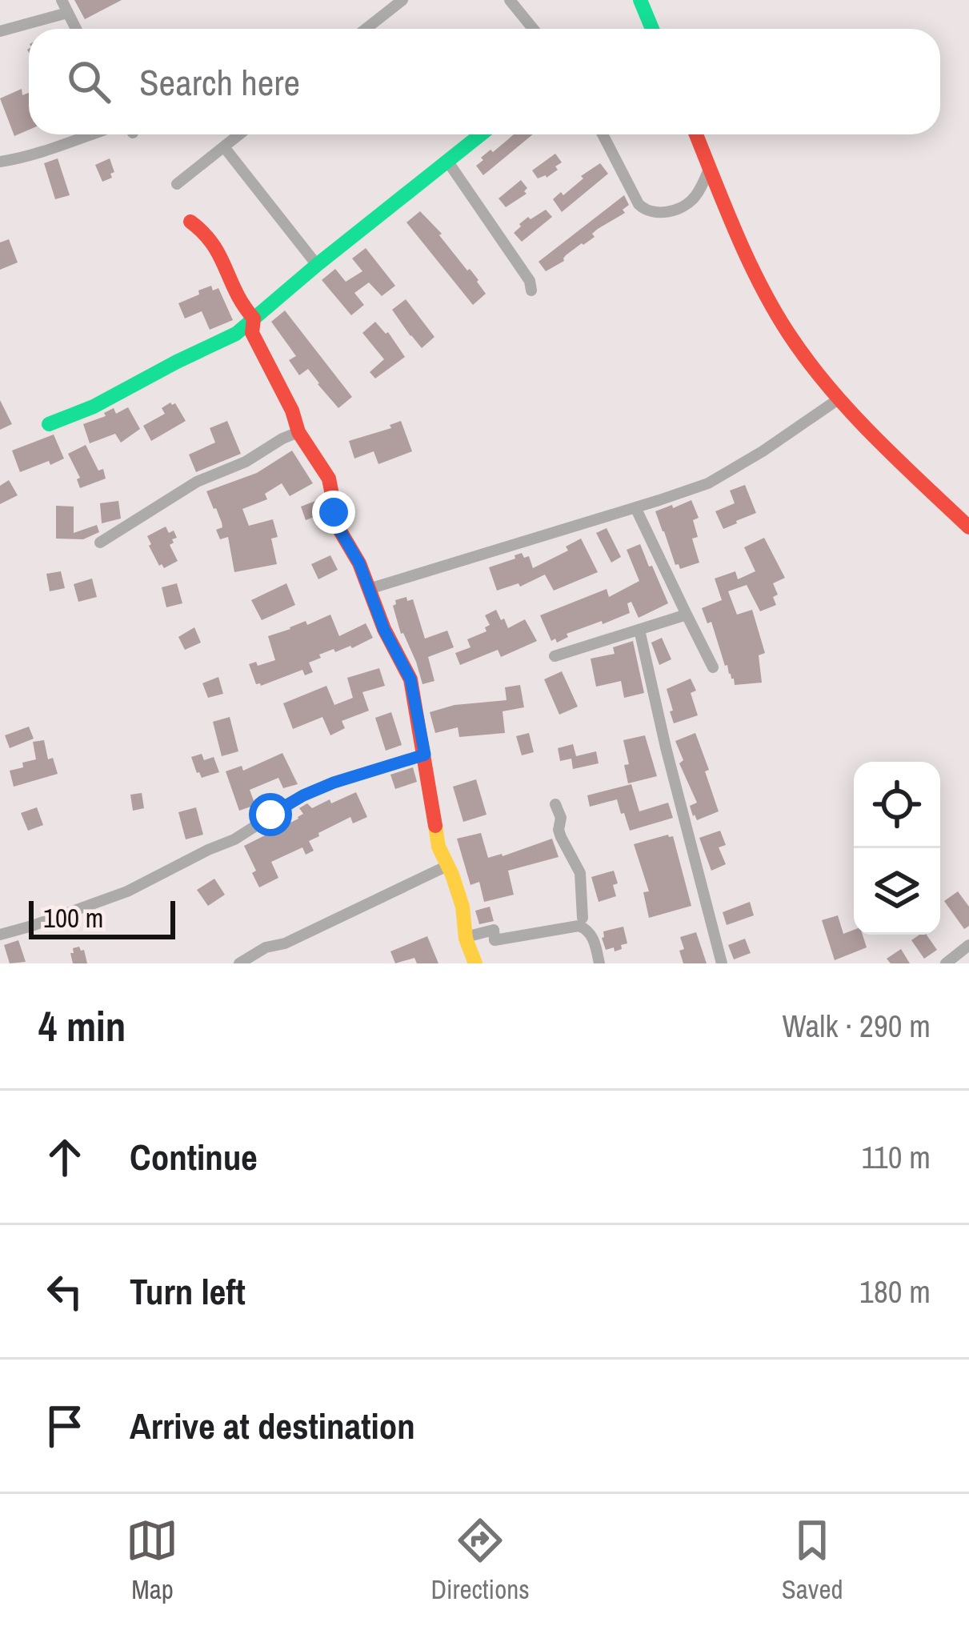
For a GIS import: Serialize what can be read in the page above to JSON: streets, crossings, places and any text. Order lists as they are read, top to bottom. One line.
{"scale_bar":"100 m","page":{"search":"Search here","scale":"100 m","heading":["4 min","Walk · 290 m"],"list":[["Continue","110 m"],["Turn left","180 m"],"Arrive at destination"],"nav":["Map","Directions","Saved"]}}
